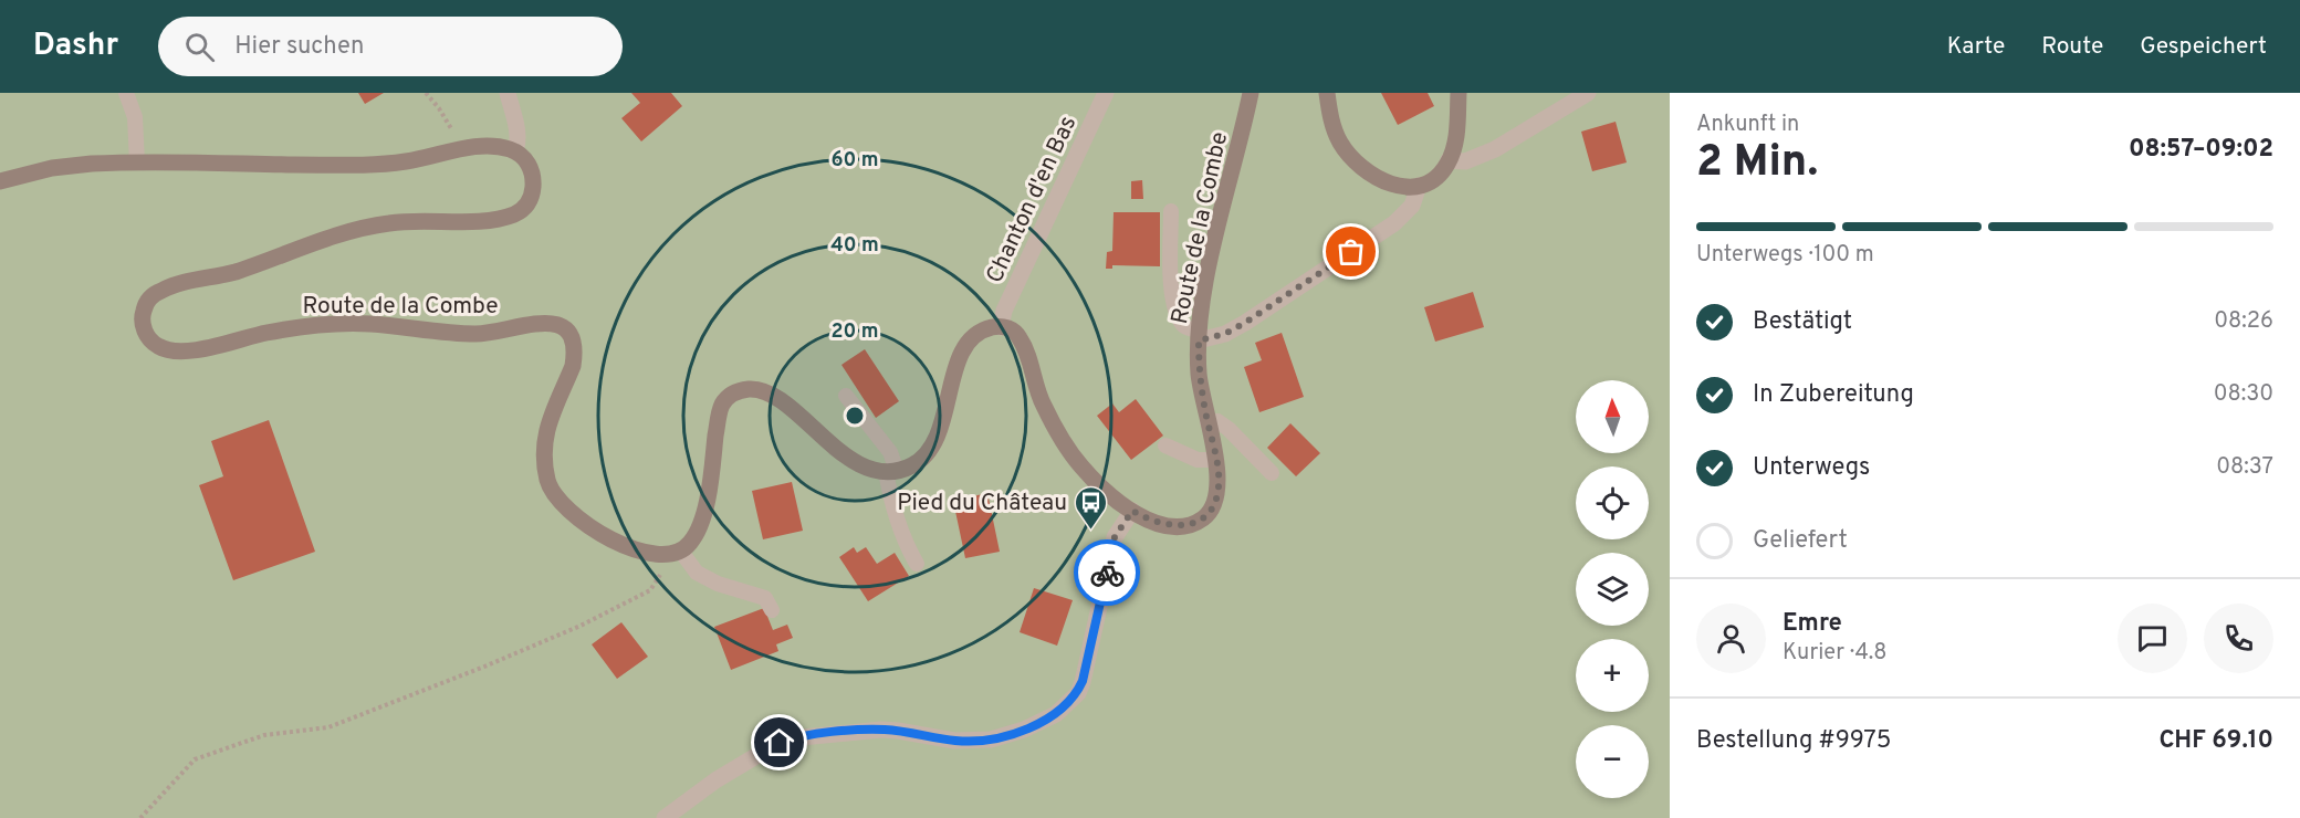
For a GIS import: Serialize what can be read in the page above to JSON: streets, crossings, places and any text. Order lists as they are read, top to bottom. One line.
{"streets":{"street":["Chanton d'en Bas","Route de la Combe"]},"crossings":[["Chanton d'en Bas","Route de la Combe"]],"places":{"bus stop":["Pied du Château"]},"north":"top","page":{"header":"Dashr","search":"Hier suchen","nav":["Karte","Route","Gespeichert"],"heading":["2 Min.","Ankunft in","08:57–09:02"],"panel":["Emre","Kurier · 4.8","Bestellung #9975","CHF 69.10"],"bar":"Unterwegs · 100 m","list":[["Bestätigt","08:26"],["In Zubereitung","08:30"],["Unterwegs","08:37"],"Geliefert"],"map_buttons":["+","−"]},"rings":["60 m","40 m","20 m"]}
